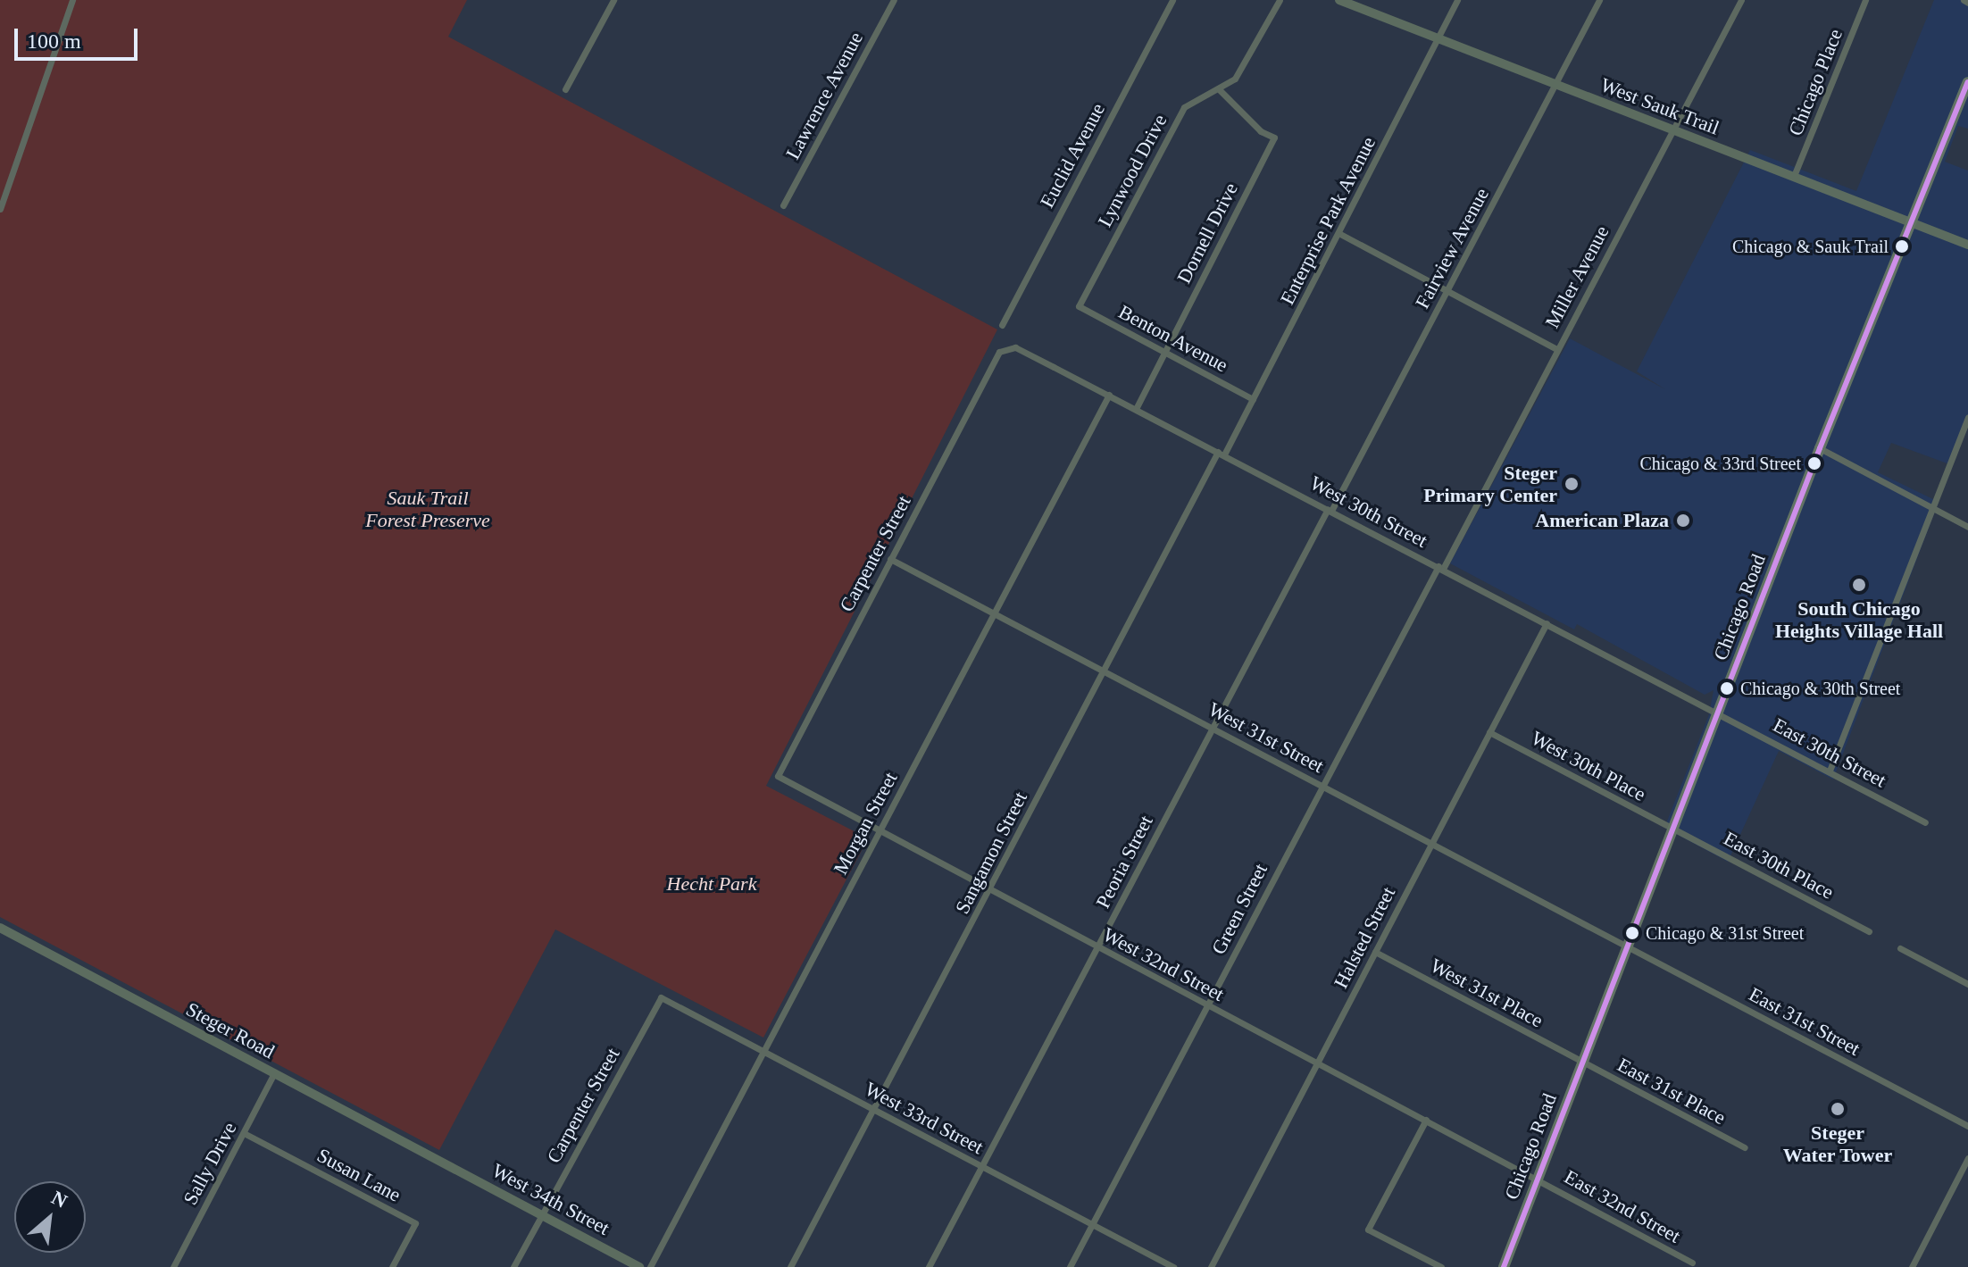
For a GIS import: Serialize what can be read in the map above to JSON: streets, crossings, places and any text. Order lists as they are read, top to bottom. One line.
{"streets":{"main road":["Chicago Road"],"street":["Chicago Place","Lawrence Avenue","West Sauk Trail","Euclid Avenue","Lynwood Drive","Enterprise Park Avenue","Dornell Drive","Fairview Avenue","Miller Avenue","Benton Avenue","West 30th Street","Carpenter Street","West 31st Street","East 30th Street","West 30th Place","Morgan Street","Sangamon Street","Peoria Street","East 30th Place","Green Street","Halsted Street","West 32nd Street","West 31st Place","East 31st Street","Steger Road","East 31st Place","West 33rd Street","Sally Drive","Susan Lane","West 34th Street","East 32nd Street"]},"crossings":[["Chicago Place","West Sauk Trail"],["West Sauk Trail","Enterprise Park Avenue"],["West Sauk Trail","Fairview Avenue"],["West Sauk Trail","Miller Avenue"],["West Sauk Trail","Chicago Road"],["Lynwood Drive","Dornell Drive"],["Lynwood Drive","Benton Avenue"],["Enterprise Park Avenue","Benton Avenue"],["Enterprise Park Avenue","West 30th Street"],["Enterprise Park Avenue","Sangamon Street"],["Dornell Drive","Benton Avenue"],["Dornell Drive","West 30th Street"],["Fairview Avenue","West 30th Street"],["Fairview Avenue","Peoria Street"],["Miller Avenue","West 30th Street"],["Miller Avenue","Green Street"],["West 30th Street","Carpenter Street"],["West 30th Street","Chicago Road"],["West 30th Street","East 30th Street"],["West 30th Street","Morgan Street"],["West 30th Street","Sangamon Street"],["West 30th Street","Peoria Street"],["West 30th Street","Green Street"],["West 30th Street","Halsted Street"],["Carpenter Street","West 31st Street"],["Carpenter Street","West 32nd Street"],["Carpenter Street","West 33rd Street"],["Carpenter Street","West 34th Street"],["Chicago Road","West 31st Street"],["Chicago Road","East 30th Street"],["Chicago Road","West 30th Place"],["Chicago Road","East 30th Place"],["Chicago Road","West 32nd Street"],["Chicago Road","West 31st Place"],["Chicago Road","East 31st Street"],["Chicago Road","East 31st Place"],["Chicago Road","East 32nd Street"],["West 31st Street","Morgan Street"],["West 31st Street","Sangamon Street"],["West 31st Street","Peoria Street"],["West 31st Street","Green Street"],["West 31st Street","Halsted Street"],["West 31st Street","East 31st Street"],["West 30th Place","East 30th Place"],["West 30th Place","Halsted Street"],["Morgan Street","West 32nd Street"],["Morgan Street","West 33rd Street"],["Sangamon Street","West 32nd Street"],["Sangamon Street","West 33rd Street"],["Peoria Street","West 32nd Street"],["Peoria Street","West 33rd Street"],["Green Street","West 32nd Street"],["Green Street","West 33rd Street"],["Halsted Street","West 32nd Street"],["Halsted Street","West 31st Place"],["West 32nd Street","East 32nd Street"],["West 31st Place","East 31st Place"],["Steger Road","Sally Drive"],["Steger Road","West 34th Street"],["Sally Drive","Susan Lane"]],"parks":["Sauk Trail Forest Preserve","Hecht Park"],"places":["Chicago & Sauk Trail","Chicago & 33rd Street","Steger Primary Center","American Plaza","South Chicago Heights Village Hall","Chicago & 30th Street","Chicago & 31st Street","Steger Water Tower"],"scale_bar":"100 m","north":"top right"}
